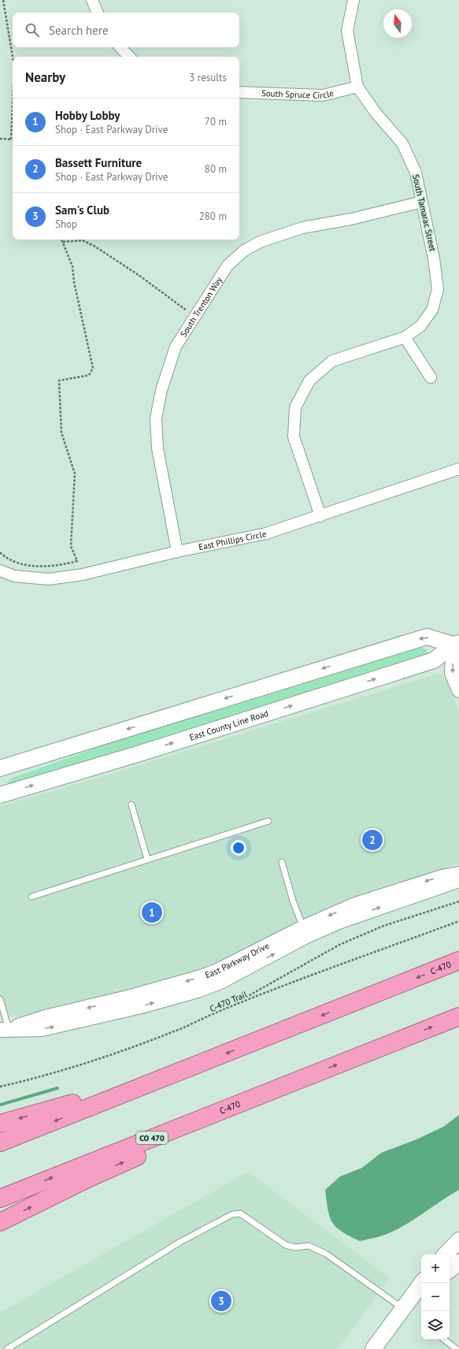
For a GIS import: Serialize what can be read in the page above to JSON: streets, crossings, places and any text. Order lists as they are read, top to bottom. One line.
{"streets":{"highway":["C-470","CO 470"],"main road":["East County Line Road"],"street":["South Spruce Circle","South Tamarac Street","South Trenton Way","East Phillips Circle","East Parkway Drive"],"path":["C-470 Trail"]},"crossings":[["South Spruce Circle","South Tamarac Street"],["South Tamarac Street","South Trenton Way"],["South Tamarac Street","East Phillips Circle"],["South Trenton Way","East Phillips Circle"]],"north":"top","page":{"search":"Search here","heading":["Nearby","3 results"],"list":[{"mark":"1","name":"Hobby Lobby","note":"Shop · East Parkway Drive","value":"70 m"},{"mark":"2","name":"Bassett Furniture","note":"Shop · East Parkway Drive","value":"80 m"},{"mark":"3","name":"Sam's Club","note":"Shop","value":"280 m"}],"pins":["2","1","3"],"map_buttons":["+","−"]}}
